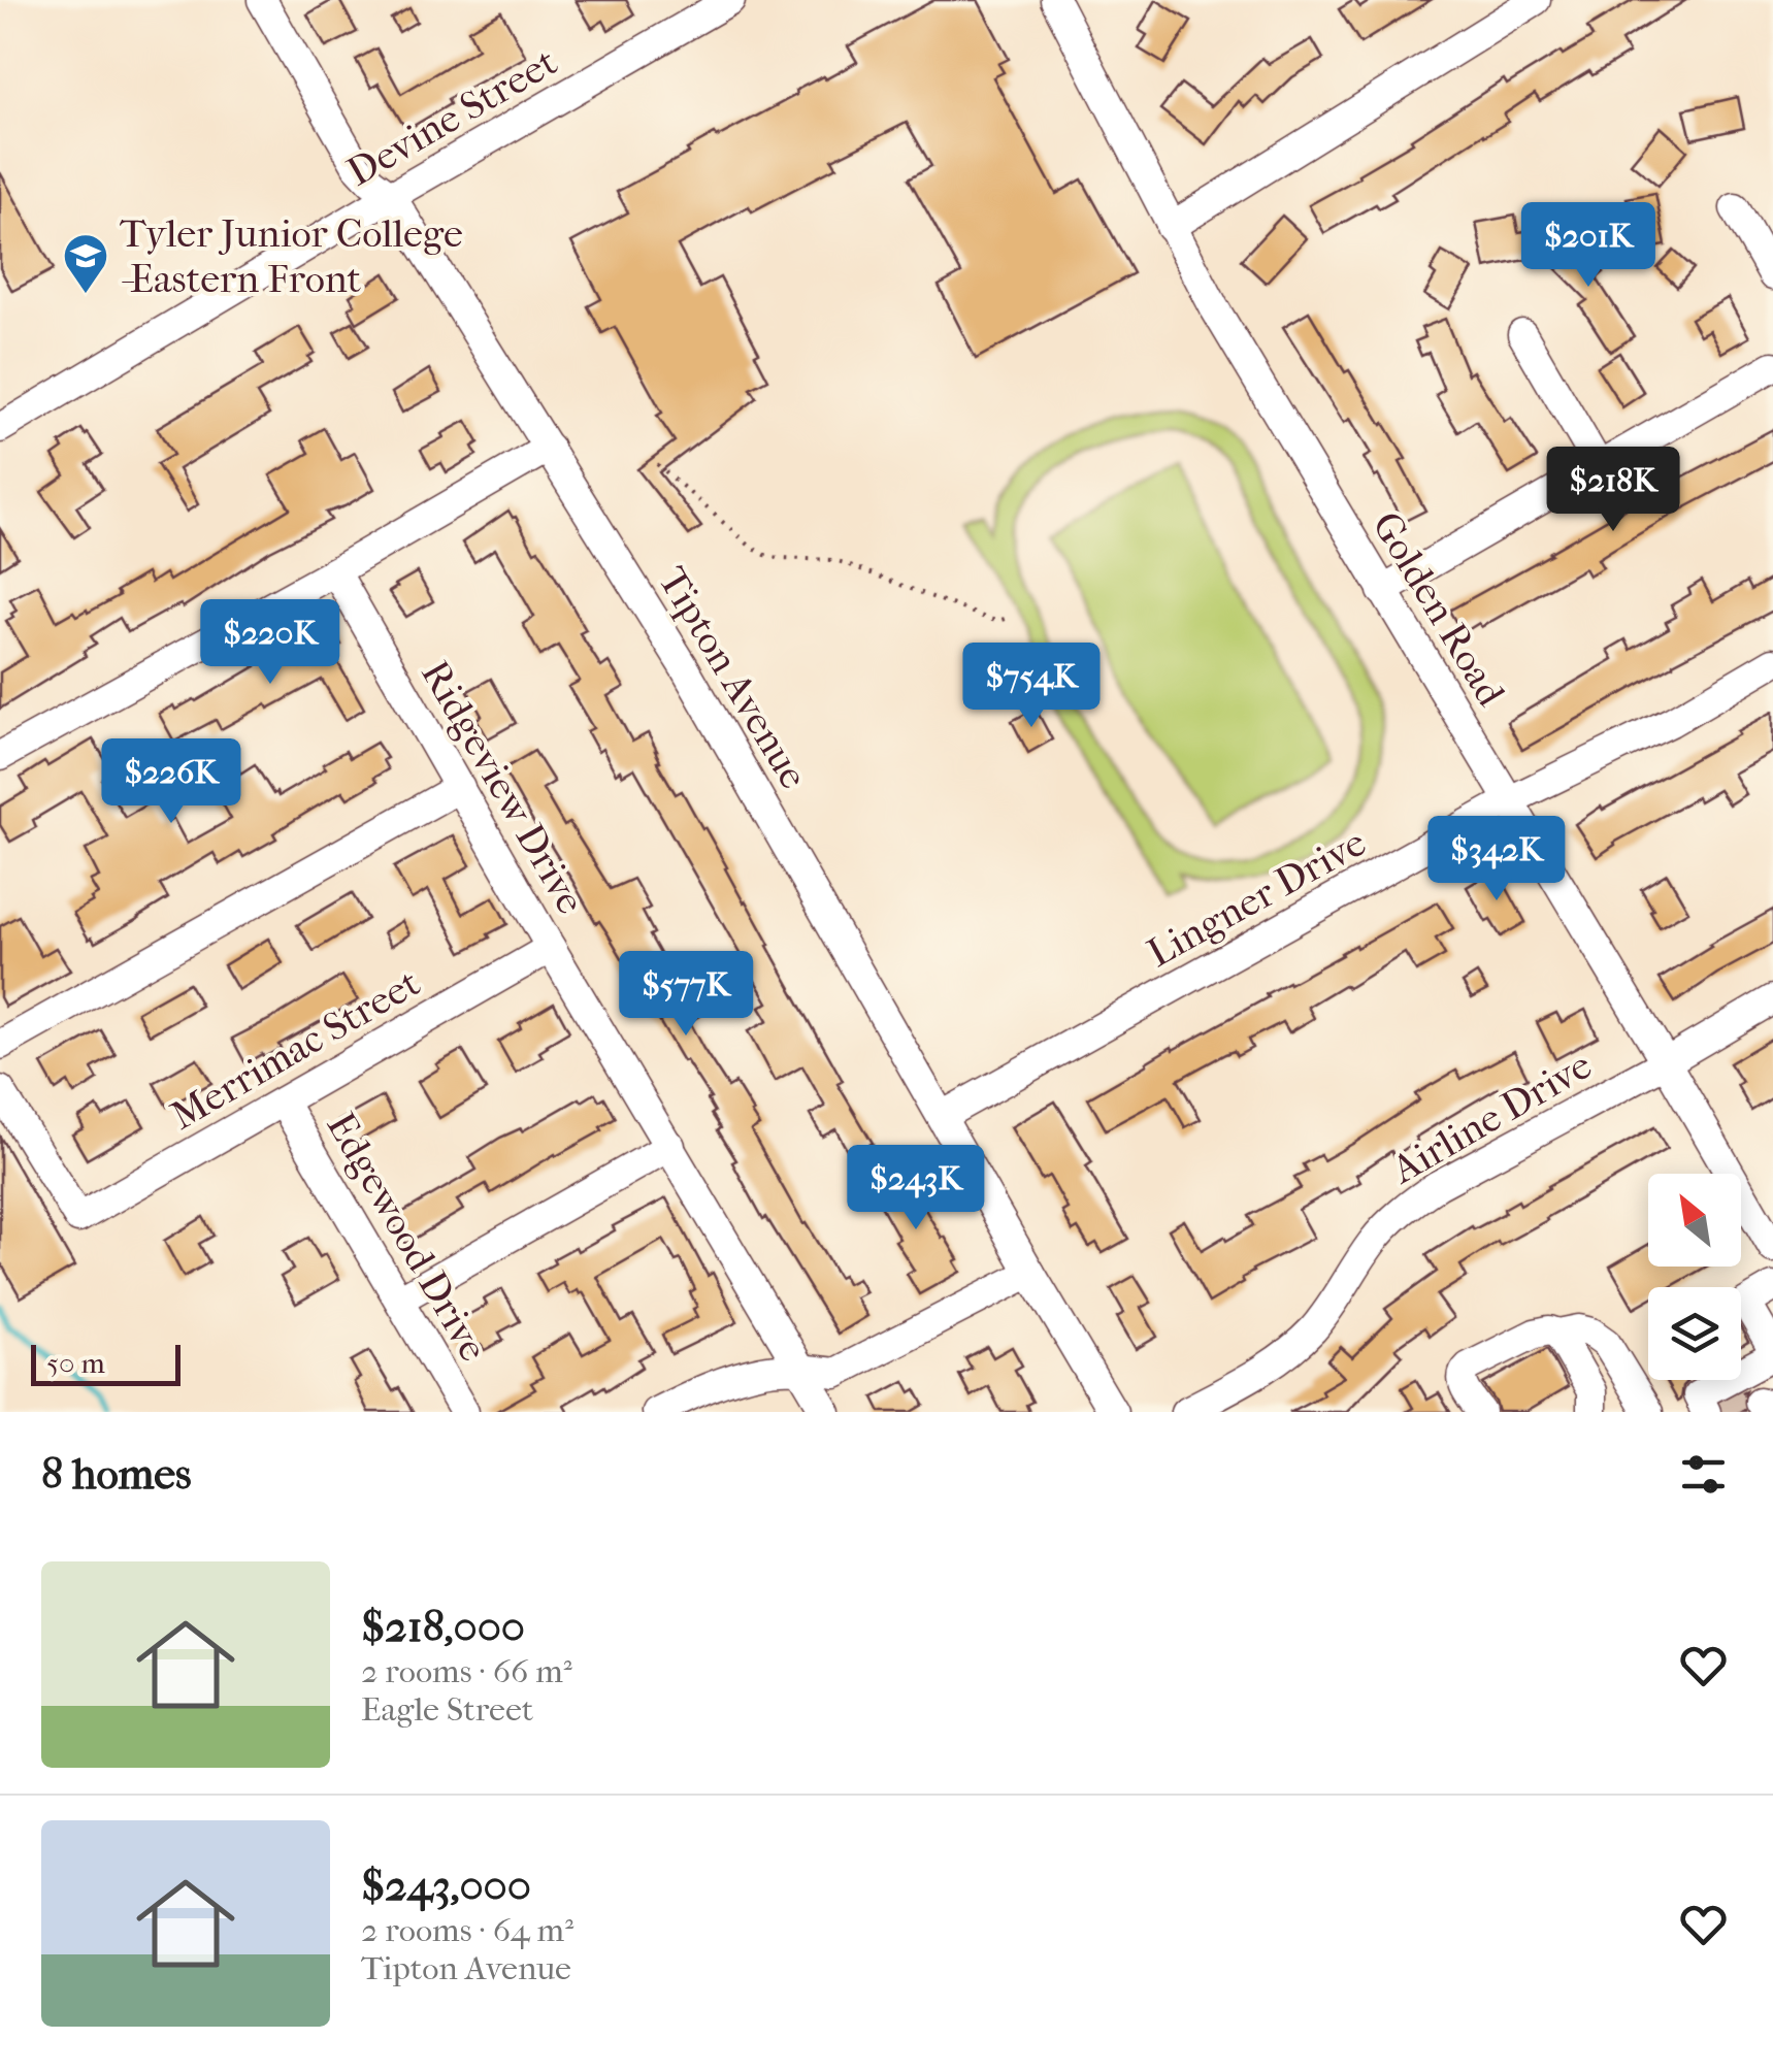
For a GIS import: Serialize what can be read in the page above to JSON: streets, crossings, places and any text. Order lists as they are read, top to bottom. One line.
{"streets":{"street":["Devine Street","Golden Road","Tipton Avenue","Ridgeview Drive","Lingner Drive","Merrimac Street","Airline Drive","Edgewood Drive"]},"crossings":[["Devine Street","Tipton Avenue"],["Golden Road","Lingner Drive"],["Golden Road","Airline Drive"],["Tipton Avenue","Lingner Drive"],["Ridgeview Drive","Merrimac Street"],["Merrimac Street","Edgewood Drive"]],"places":{"school or university":["Tyler Junior College -Eastern Front"]},"scale_bar":"50 m","north":"top left","page":{"price":["$201K","$218K","$220K","$754K","$226K","$342K","$577K","$243K"],"scale":"50 m","heading":"8 homes","list":[{"name":"$218,000","note":"2 rooms · 66 m² · Eagle Street"},{"name":"$243,000","note":"2 rooms · 64 m² · Tipton Avenue"}]}}
